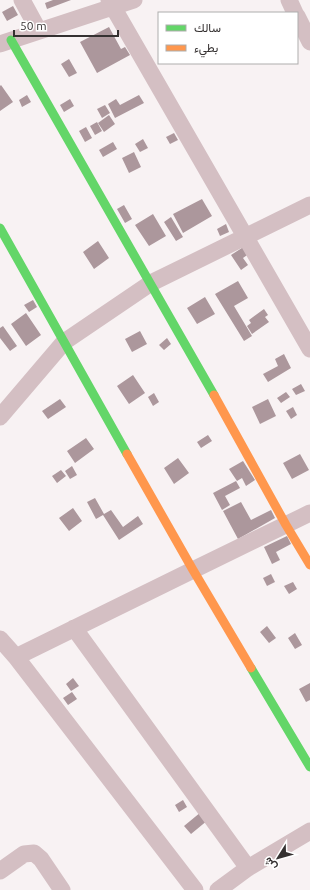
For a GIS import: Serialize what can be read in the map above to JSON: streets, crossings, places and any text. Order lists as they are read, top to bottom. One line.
{"legend":["سالك","بطيء"],"scale_bar":"50 m","north":"bottom left"}
